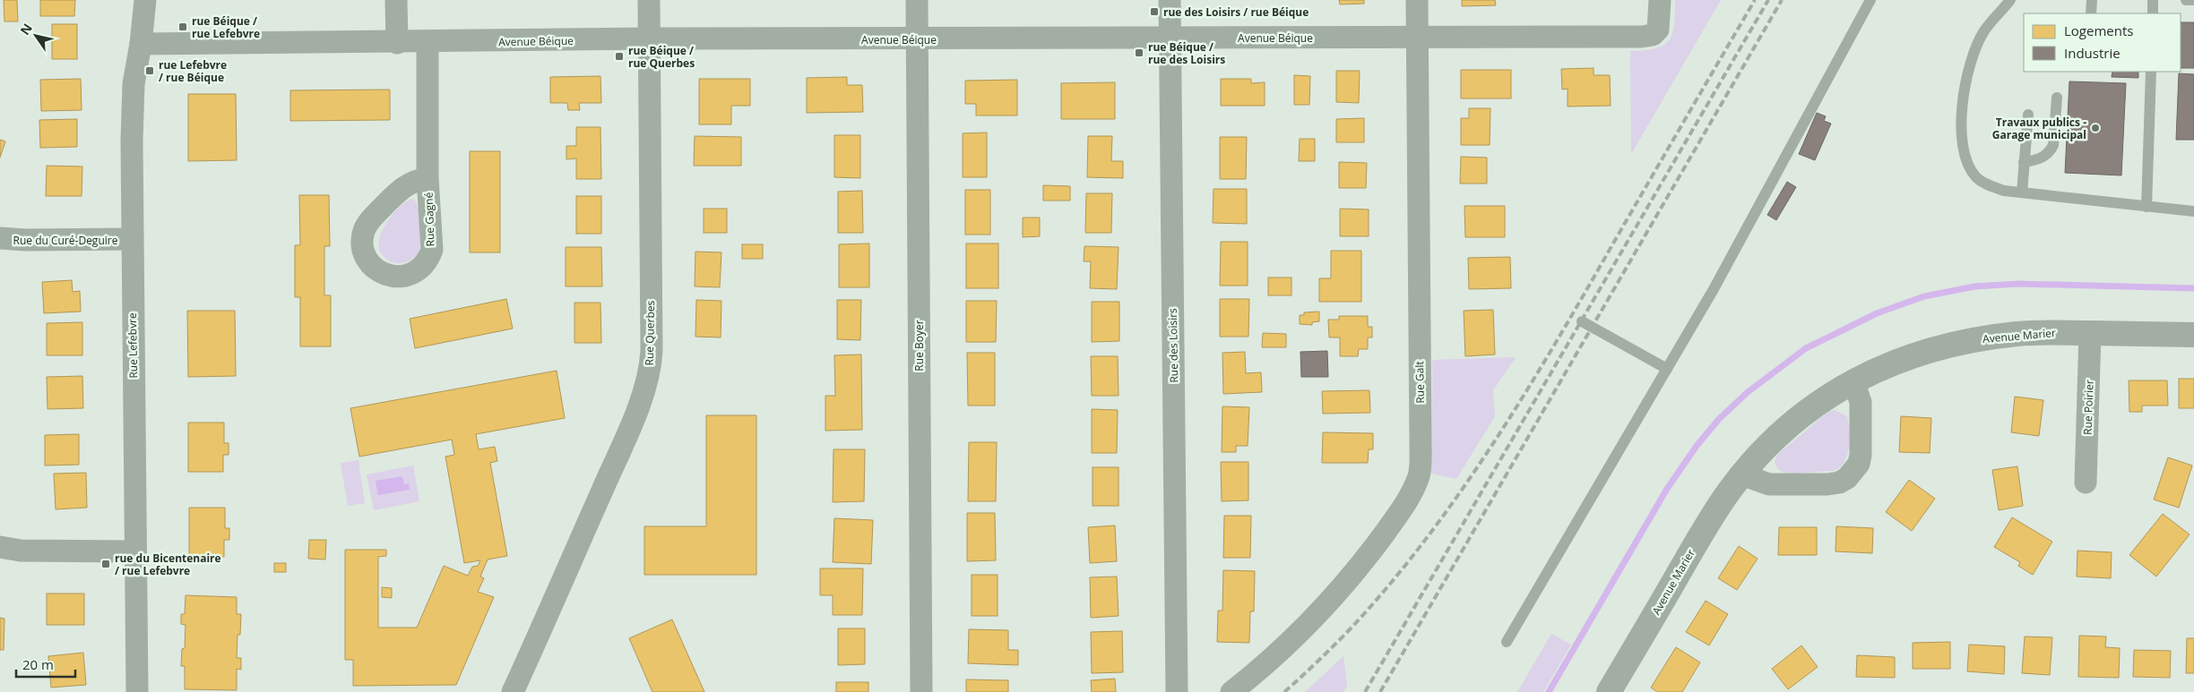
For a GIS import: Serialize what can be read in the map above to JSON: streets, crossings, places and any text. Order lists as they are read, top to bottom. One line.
{"streets":{"street":["Avenue Béique","Rue Gagné","Rue du Curé-Deguire","Rue Querbes","Avenue Marier","Rue Lefebvre","Rue Boyer","Rue des Loisirs","Rue Galt","Rue Poirier"]},"crossings":[["Avenue Béique","Rue Gagné"],["Avenue Béique","Rue Querbes"],["Avenue Béique","Rue Lefebvre"],["Avenue Béique","Rue Boyer"],["Avenue Béique","Rue des Loisirs"],["Avenue Béique","Rue Galt"],["Rue du Curé-Deguire","Rue Lefebvre"],["Avenue Marier","Rue Poirier"]],"places":{"transit":["rue des Loisirs / rue Béique","rue Béique / rue Lefebvre","rue Béique / rue des Loisirs","rue Béique / rue Querbes","rue Lefebvre / rue Béique","rue du Bicentenaire / rue Lefebvre"],"other":["Travaux publics - Garage municipal"]},"legend":["Logements","Industrie"],"scale_bar":"20 m","north":"top left"}
